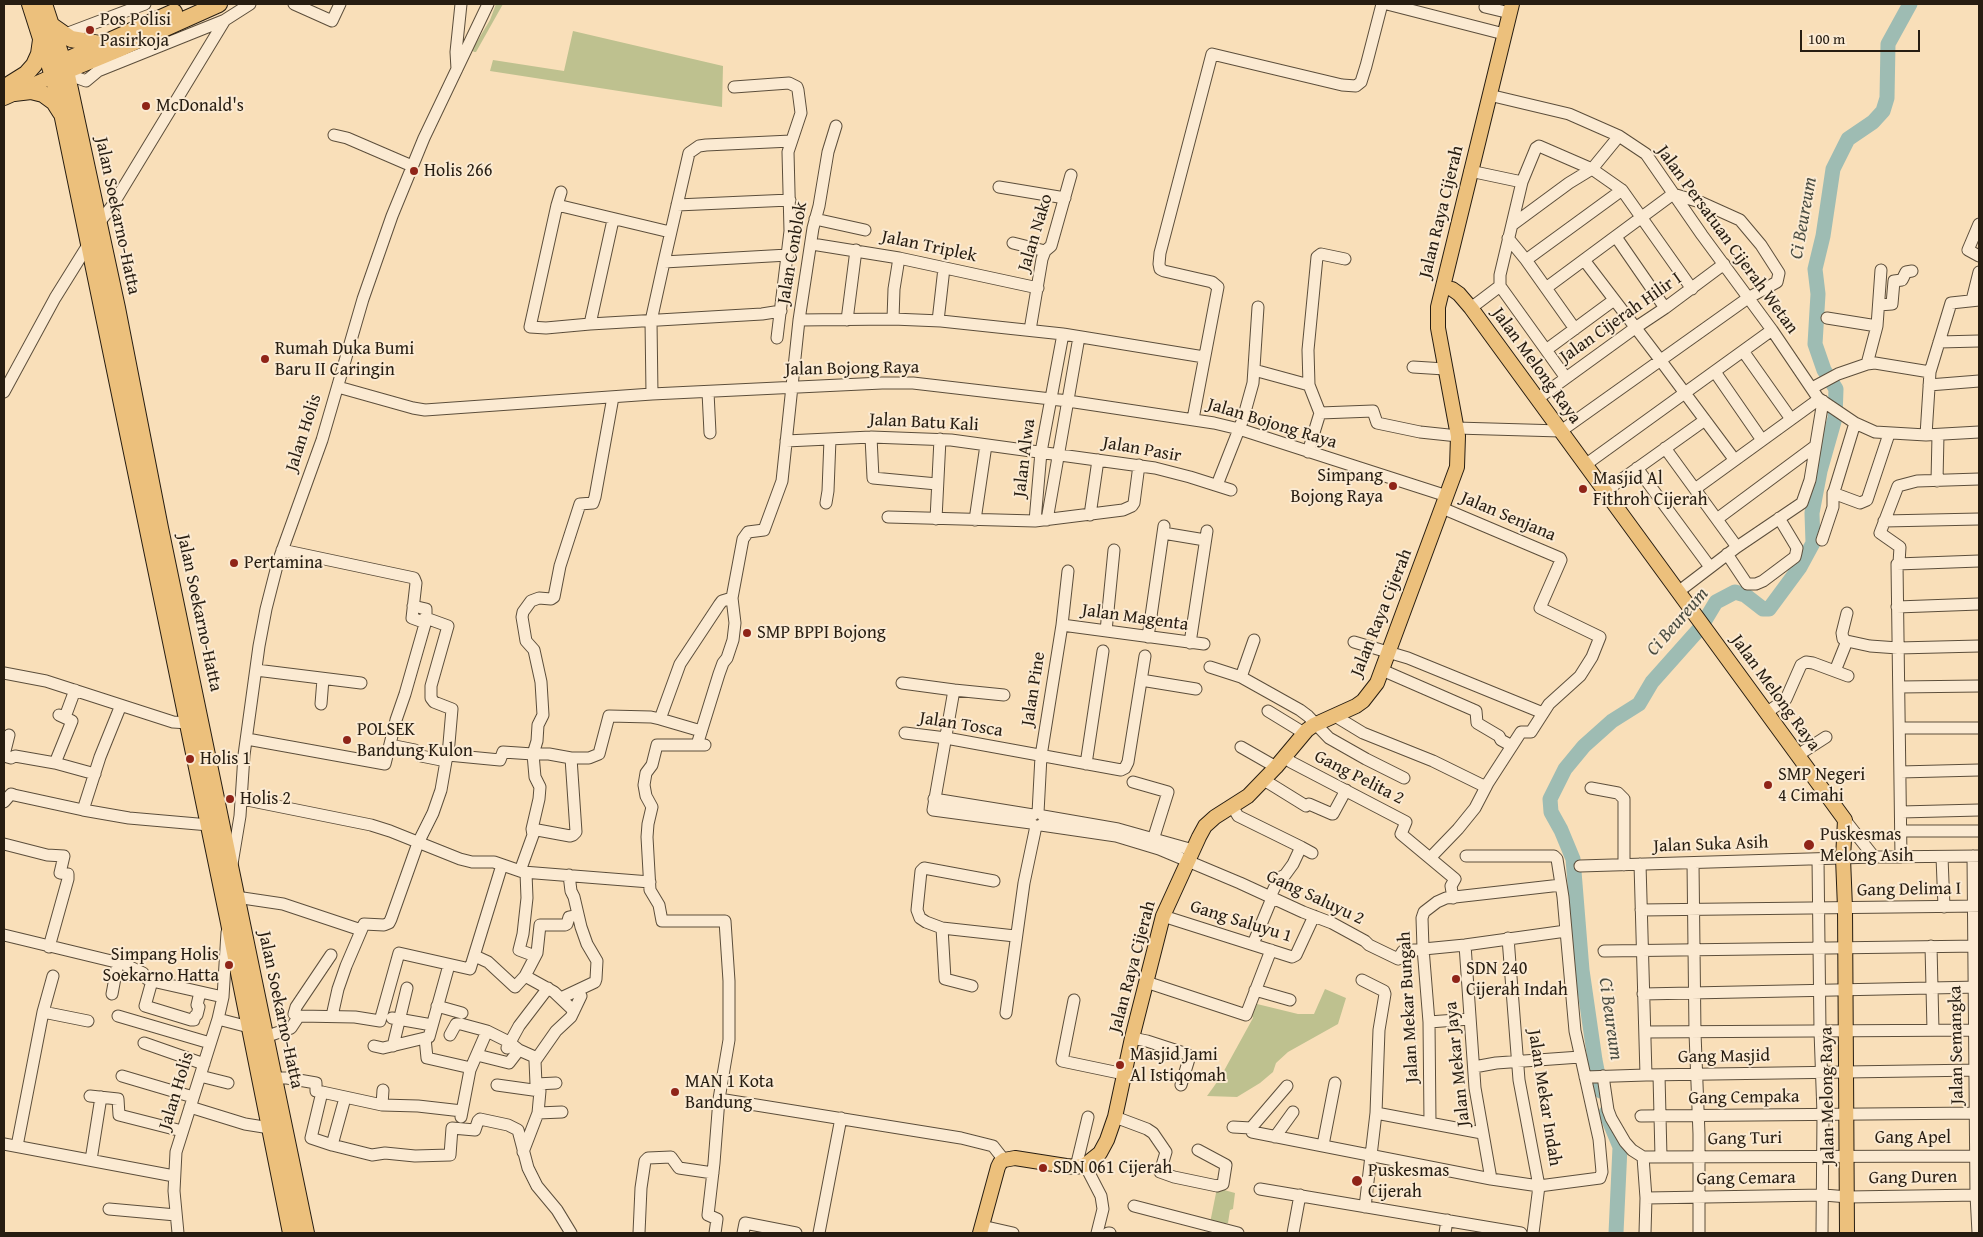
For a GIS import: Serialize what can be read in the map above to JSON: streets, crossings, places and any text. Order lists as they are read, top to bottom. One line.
{"streets":{"highway":["Jalan Soekarno-Hatta"],"main road":["Jalan Raya Cijerah","Jalan Melong Raya"],"street":["Jalan Nako","Jalan Persatuan Cijerah Wetan","Jalan Triplek","Jalan Conblok","Jalan Cijerah Hilir I","Jalan Bojong Raya","Jalan Batu Kali","Jalan Holis","Jalan Pasir","Jalan Alwa","Jalan Senjana","Jalan Magenta","Jalan Pine","Jalan Tosca","Gang Pelita 2","Jalan Suka Asih","Gang Delima I","Gang Saluyu 2","Gang Saluyu 1","Jalan Mekar Bungah","Jalan Semangka","Gang Masjid","Jalan Mekar Jaya","Jalan Mekar Indah","Gang Cempaka","Gang Apel","Gang Turi","Gang Duren","Gang Cemara"]},"crossings":[["Jalan Raya Cijerah","Jalan Persatuan Cijerah Wetan"],["Jalan Raya Cijerah","Jalan Melong Raya"],["Jalan Raya Cijerah","Jalan Bojong Raya"],["Jalan Raya Cijerah","Jalan Senjana"],["Jalan Raya Cijerah","Gang Pelita 2"],["Jalan Raya Cijerah","Gang Saluyu 2"],["Jalan Raya Cijerah","Gang Saluyu 1"],["Jalan Soekarno-Hatta","Jalan Holis"],["Jalan Nako","Jalan Triplek"],["Jalan Persatuan Cijerah Wetan","Jalan Cijerah Hilir I"],["Jalan Triplek","Jalan Conblok"],["Jalan Conblok","Jalan Bojong Raya"],["Jalan Conblok","Jalan Batu Kali"],["Jalan Cijerah Hilir I","Jalan Melong Raya"],["Jalan Melong Raya","Jalan Suka Asih"],["Jalan Melong Raya","Gang Delima I"],["Jalan Melong Raya","Gang Masjid"],["Jalan Melong Raya","Gang Cempaka"],["Jalan Melong Raya","Gang Apel"],["Jalan Melong Raya","Gang Turi"],["Jalan Melong Raya","Gang Duren"],["Jalan Melong Raya","Gang Cemara"],["Jalan Bojong Raya","Jalan Holis"],["Jalan Bojong Raya","Jalan Alwa"],["Jalan Bojong Raya","Jalan Senjana"],["Jalan Batu Kali","Jalan Pasir"],["Jalan Batu Kali","Jalan Alwa"],["Jalan Pasir","Jalan Alwa"],["Jalan Magenta","Jalan Pine"],["Jalan Pine","Jalan Tosca"],["Jalan Pine","Gang Saluyu 2"],["Jalan Tosca","Gang Saluyu 2"],["Gang Pelita 2","Jalan Mekar Bungah"],["Jalan Suka Asih","Jalan Semangka"],["Gang Delima I","Jalan Semangka"],["Gang Saluyu 2","Gang Saluyu 1"],["Gang Saluyu 2","Jalan Mekar Bungah"],["Jalan Semangka","Gang Masjid"],["Jalan Semangka","Gang Cempaka"],["Jalan Semangka","Gang Apel"],["Jalan Semangka","Gang Duren"],["Gang Apel","Gang Turi"],["Gang Duren","Gang Cemara"]],"water":["Ci Beureum"],"places":["Pos Polisi Pasirkoja","McDonald's","Holis 266","Rumah Duka Bumi Baru II Caringin","Simpang Bojong Raya","Masjid Al Fithroh Cijerah","Pertamina","SMP BPPI Bojong","POLSEK Bandung Kulon","Holis 1","SMP Negeri 4 Cimahi","Holis 2","Puskesmas Melong Asih","Simpang Holis Soekarno Hatta","SDN 240 Cijerah Indah","Masjid Jami Al Istiqomah","MAN 1 Kota Bandung","SDN 061 Cijerah","Puskesmas Cijerah"],"scale_bar":"100 m"}
